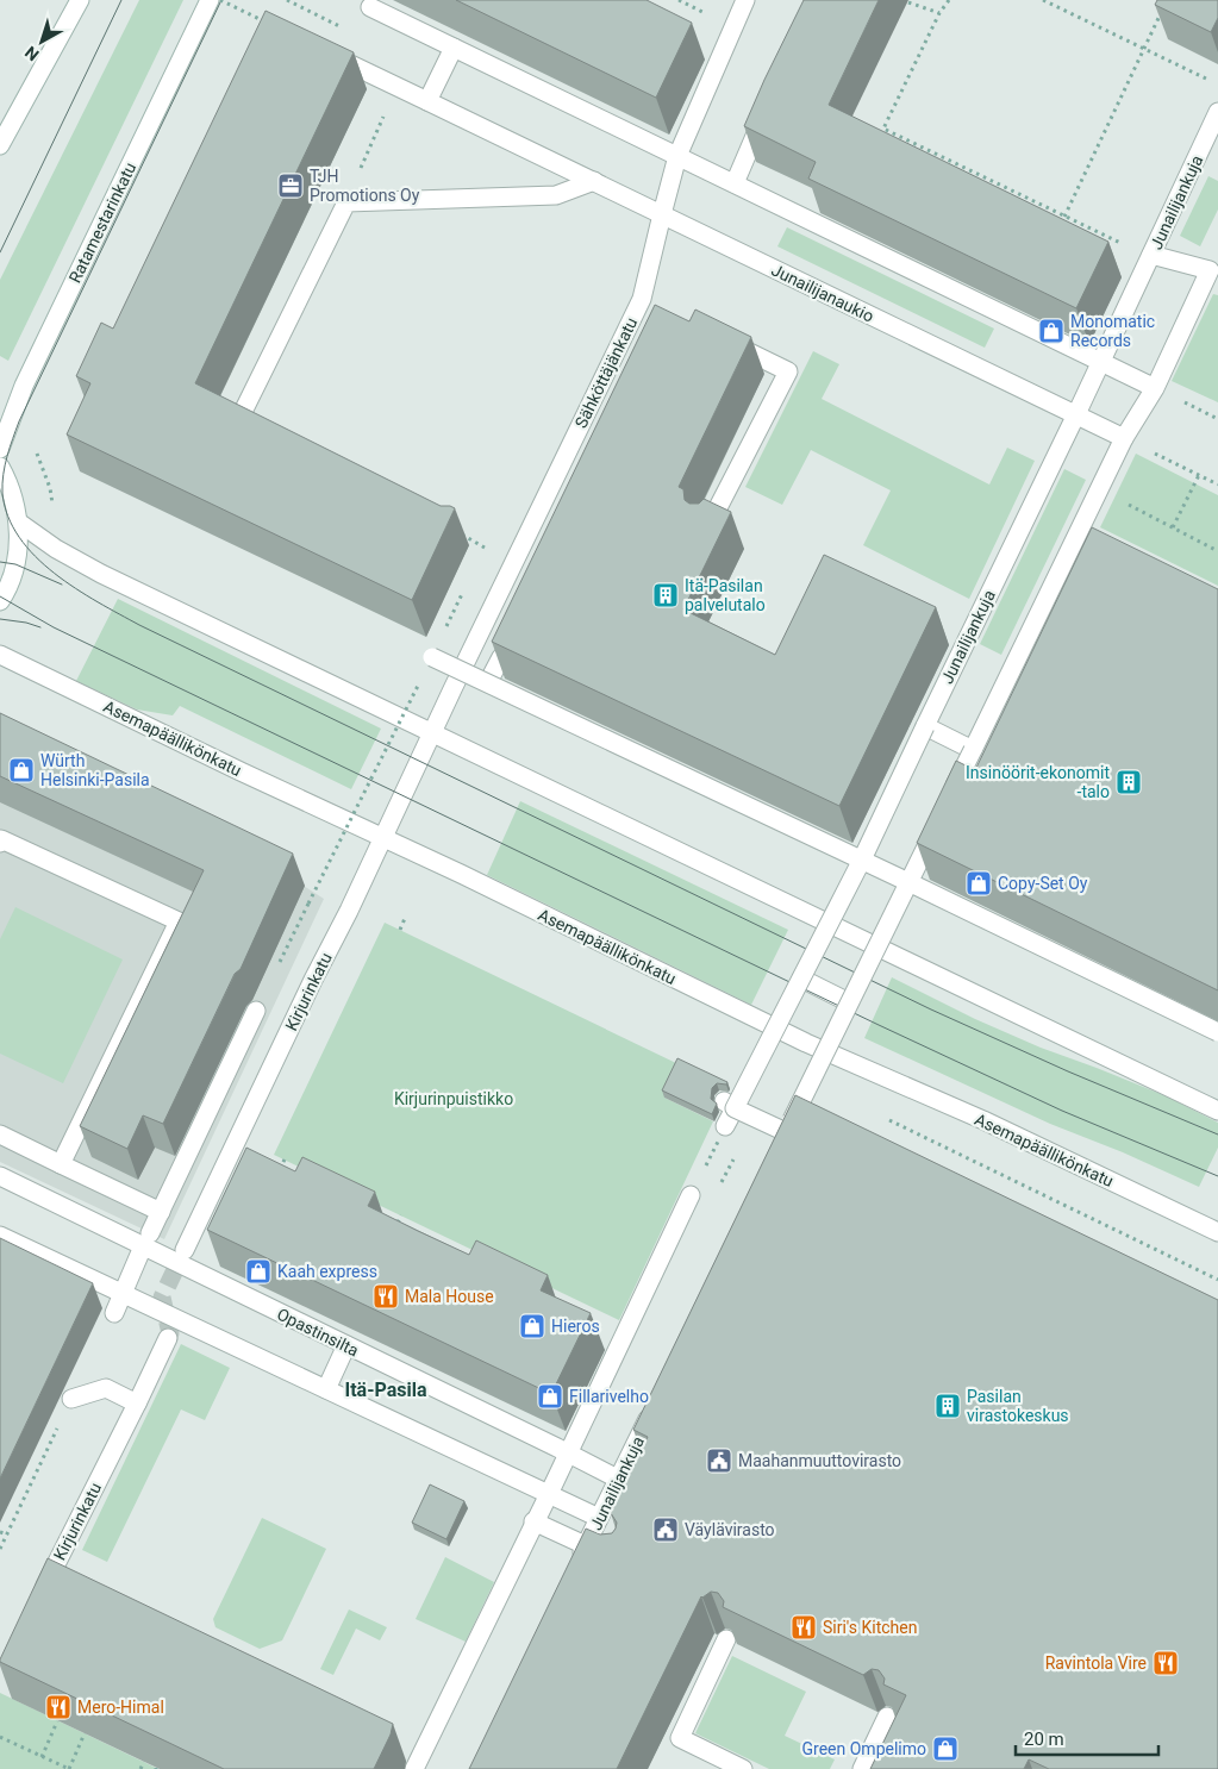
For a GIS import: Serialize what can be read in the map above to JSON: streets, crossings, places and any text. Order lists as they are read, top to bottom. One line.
{"streets":{"street":["Junailijankuja","Ratamestarinkatu","Junailijanaukio","Sähköttäjänkatu","Asemapäällikönkatu","Kirjurinkatu","Opastinsilta"]},"crossings":[["Junailijankuja","Junailijanaukio"],["Junailijankuja","Opastinsilta"],["Junailijanaukio","Sähköttäjänkatu"],["Sähköttäjänkatu","Kirjurinkatu"],["Asemapäällikönkatu","Kirjurinkatu"]],"districts":["Itä-Pasila"],"parks":["Kirjurinpuistikko"],"places":{"office":["TJH Promotions Oy"],"shop":["Monomatic Records","Würth Helsinki-Pasila","Copy-Set Oy","Kaah express","Hieros","Fillarivelho","Green Ompelimo"],"building":["Itä-Pasilan palvelutalo","Insinöörit-ekonomit -talo","Pasilan virastokeskus"],"restaurant":["Mala House","Siri's Kitchen","Ravintola Vire","Mero-Himal"],"public building":["Maahanmuuttovirasto","Väylävirasto"]},"scale_bar":"20 m","north":"bottom left"}
